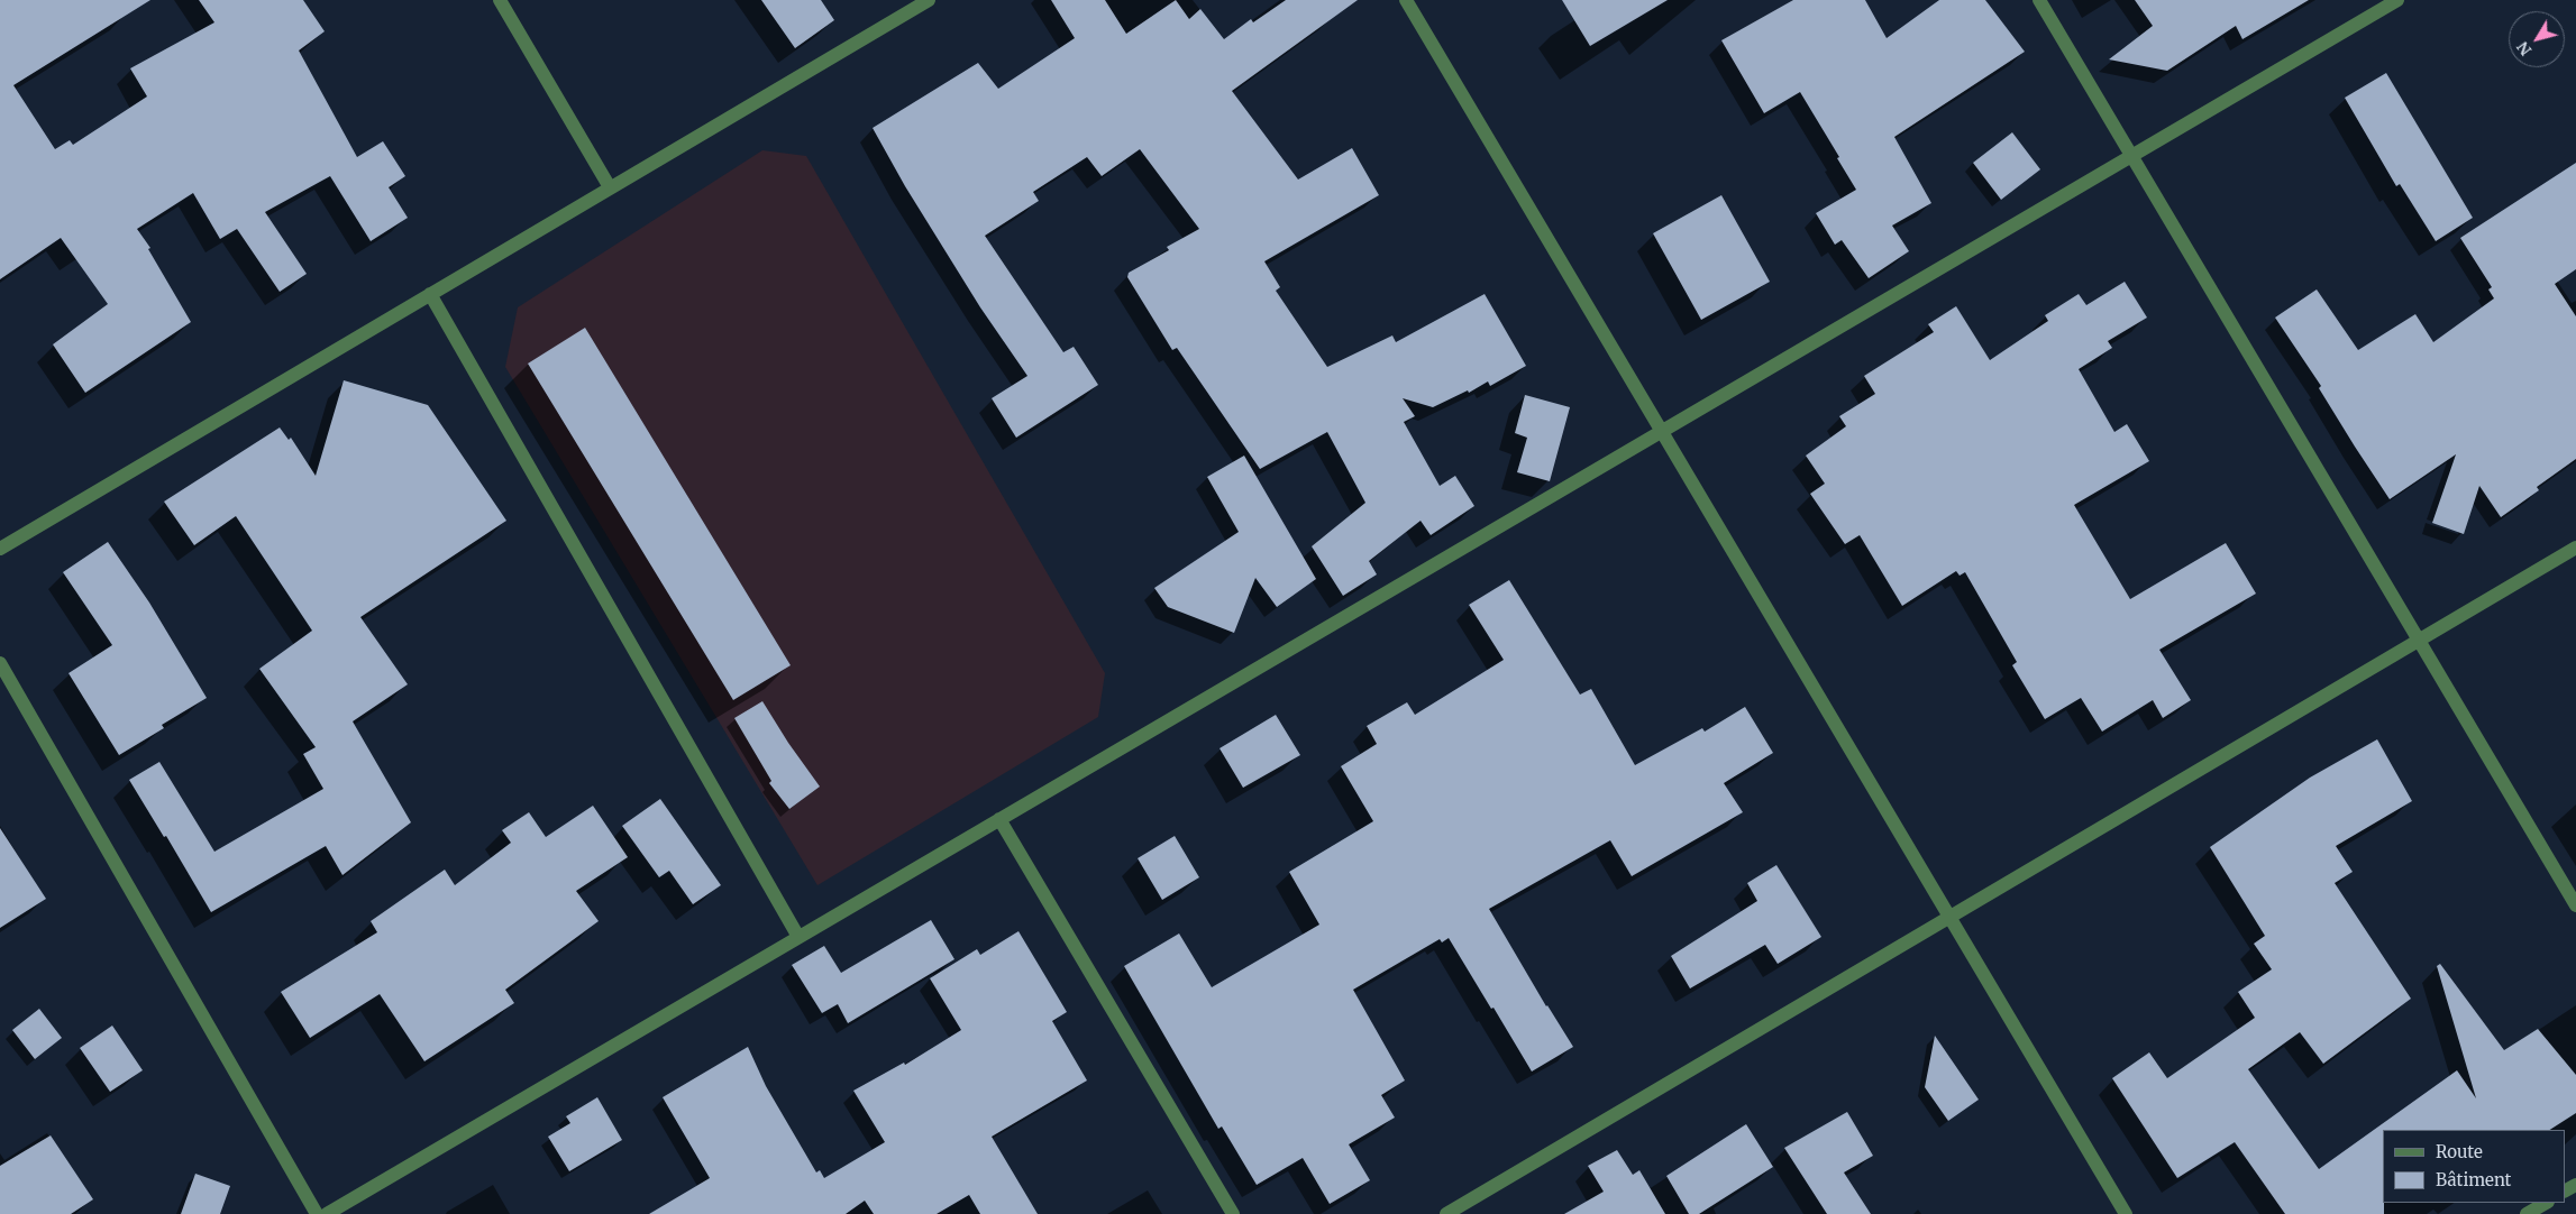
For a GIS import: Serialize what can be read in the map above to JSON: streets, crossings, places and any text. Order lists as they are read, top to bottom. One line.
{"legend":["Route","Bâtiment"],"north":"bottom left"}
